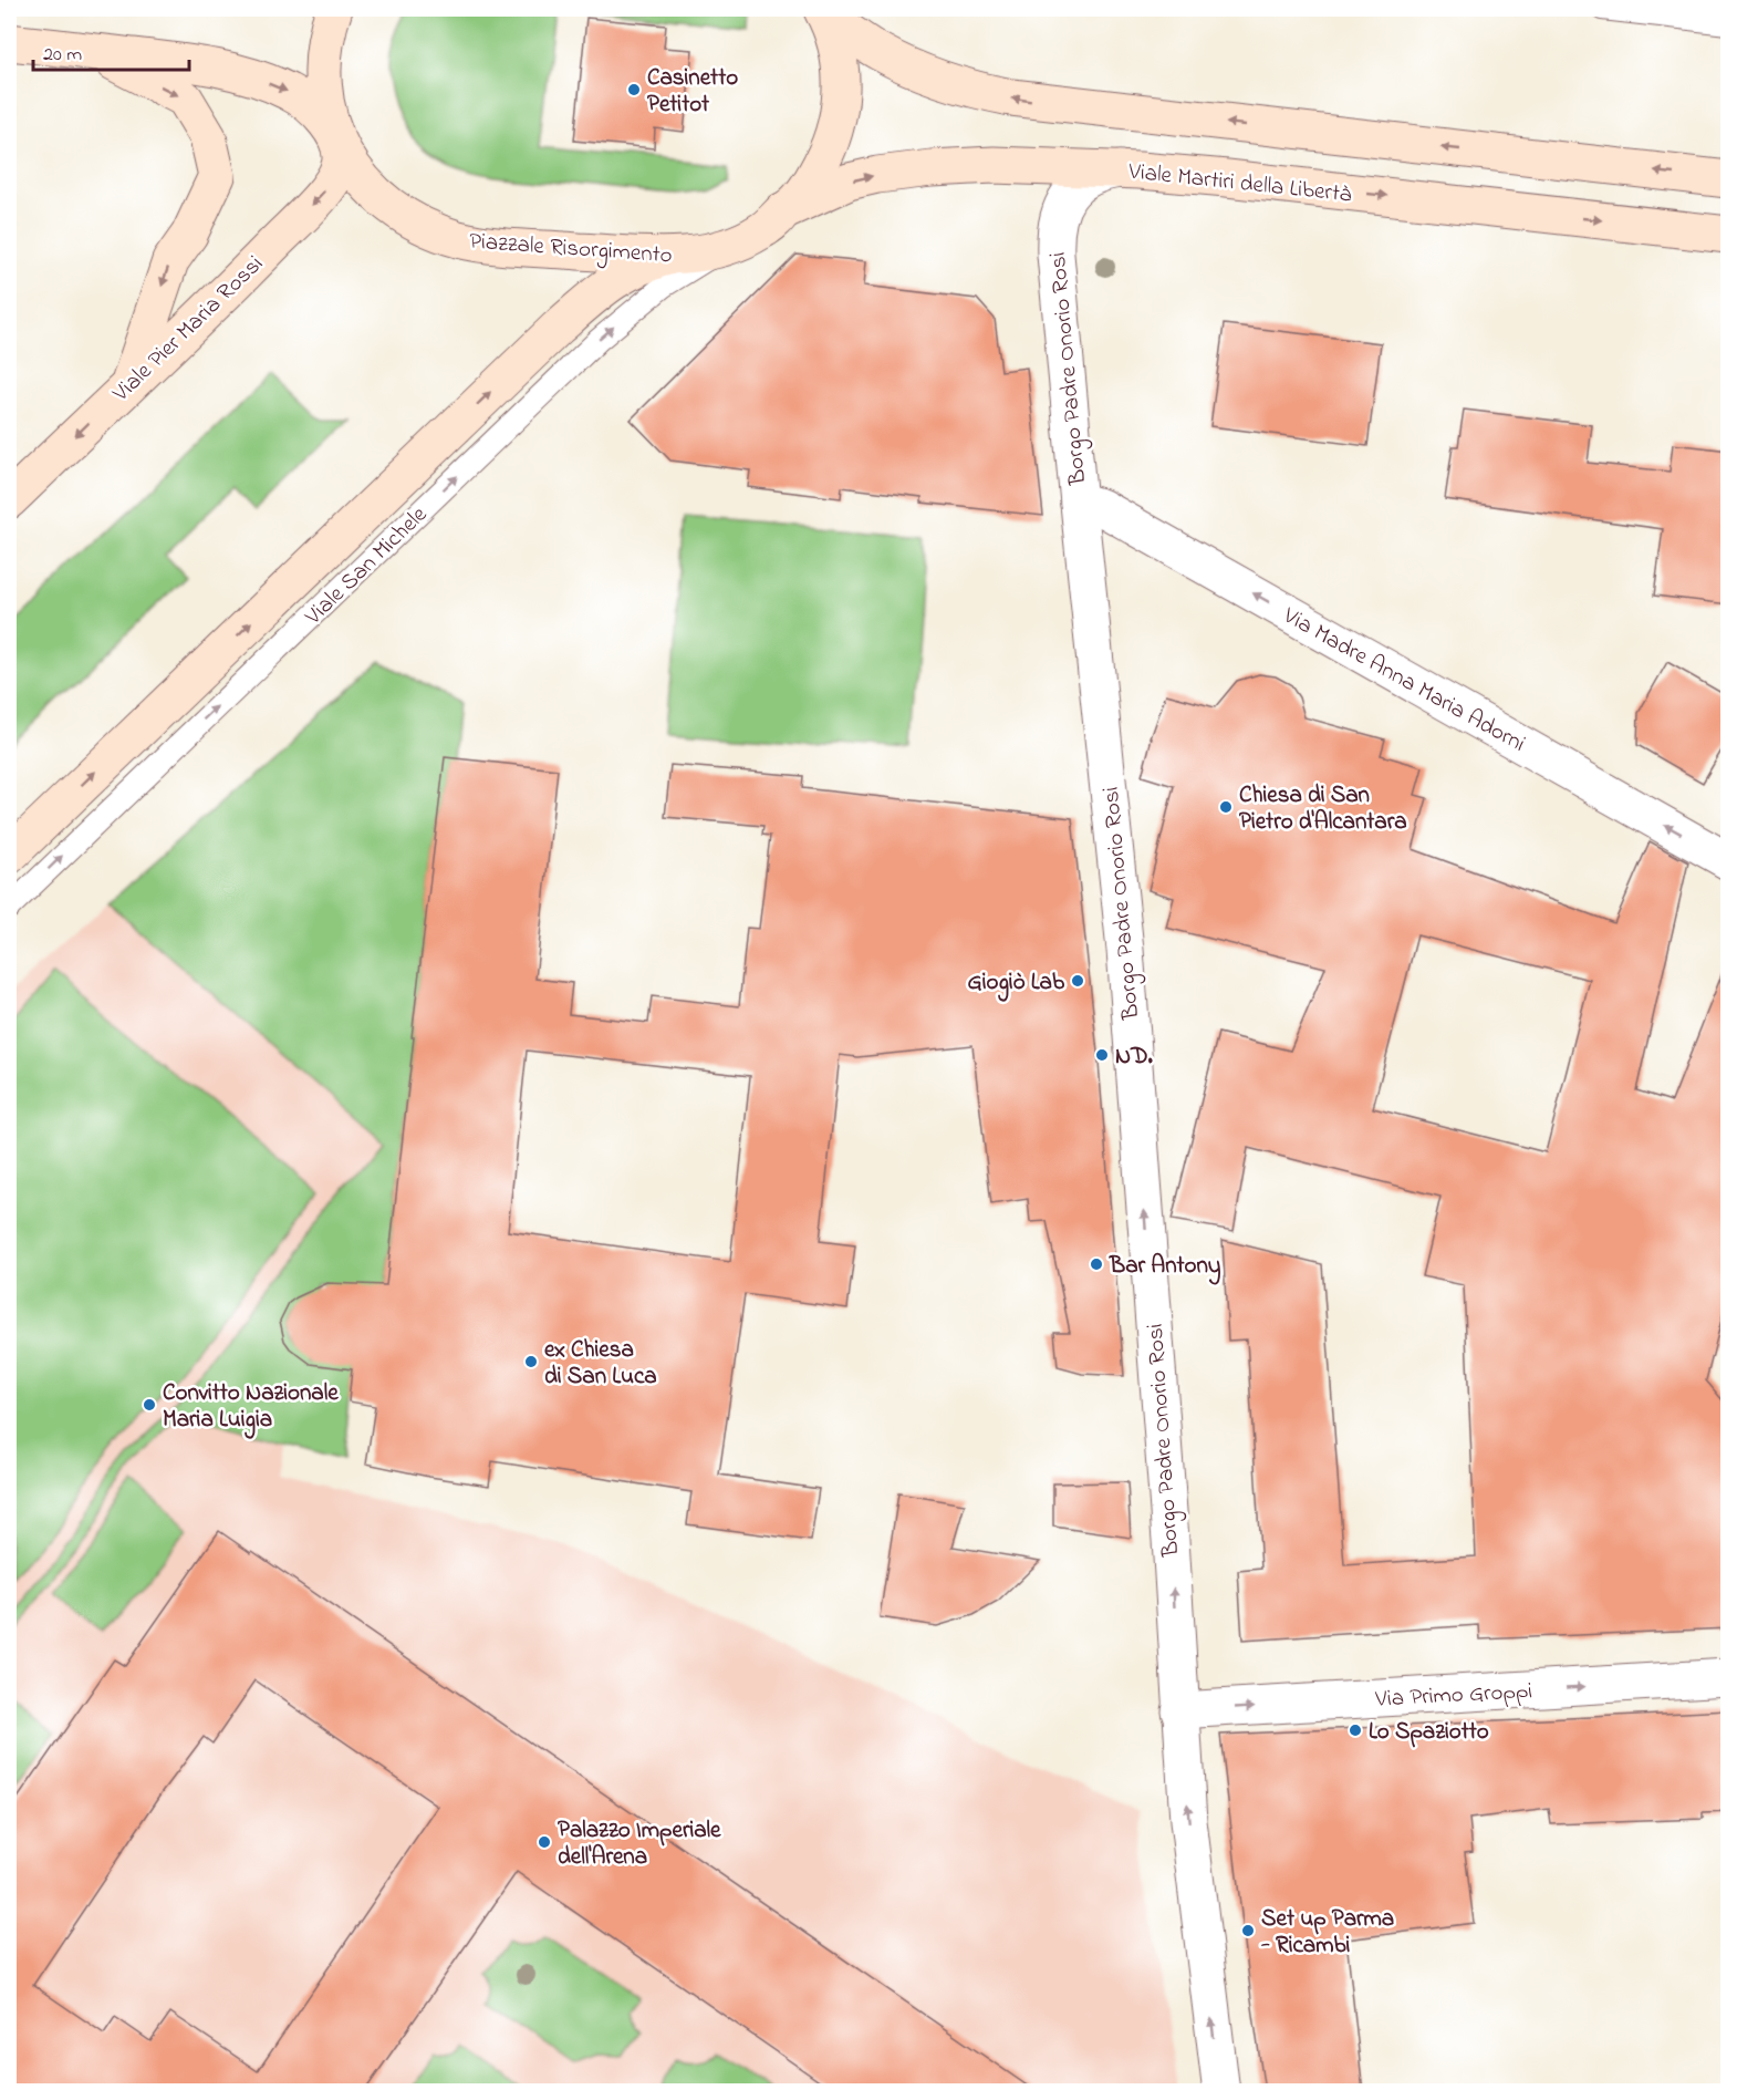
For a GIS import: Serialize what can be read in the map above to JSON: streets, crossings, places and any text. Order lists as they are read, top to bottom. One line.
{"streets":{"main road":["Viale Martiri della Libertà","Piazzale Risorgimento","Viale Pier Maria Rossi","Viale San Michele"],"street":["Borgo Padre Onorio Rosi","Via Madre Anna Maria Adorni","Via Primo Groppi"]},"crossings":[["Viale Martiri della Libertà","Piazzale Risorgimento"],["Viale Martiri della Libertà","Borgo Padre Onorio Rosi"],["Viale Martiri della Libertà","Viale San Michele"],["Piazzale Risorgimento","Viale Pier Maria Rossi"],["Piazzale Risorgimento","Viale San Michele"],["Borgo Padre Onorio Rosi","Via Madre Anna Maria Adorni"],["Borgo Padre Onorio Rosi","Via Primo Groppi"]],"one_way":["Viale Pier Maria Rossi","Borgo Padre Onorio Rosi","Viale San Michele","Via Madre Anna Maria Adorni","Via Primo Groppi"],"places":["Casinetto Petitot","Chiesa di San Pietro d'Alcantara","Giogiò Lab","ND.","Bar Antony","ex Chiesa di San Luca","Convitto Nazionale Maria Luigia","Lo Spaziotto","Palazzo Imperiale dell'Arena","Set up Parma - Ricambi"],"scale_bar":"20 m"}
